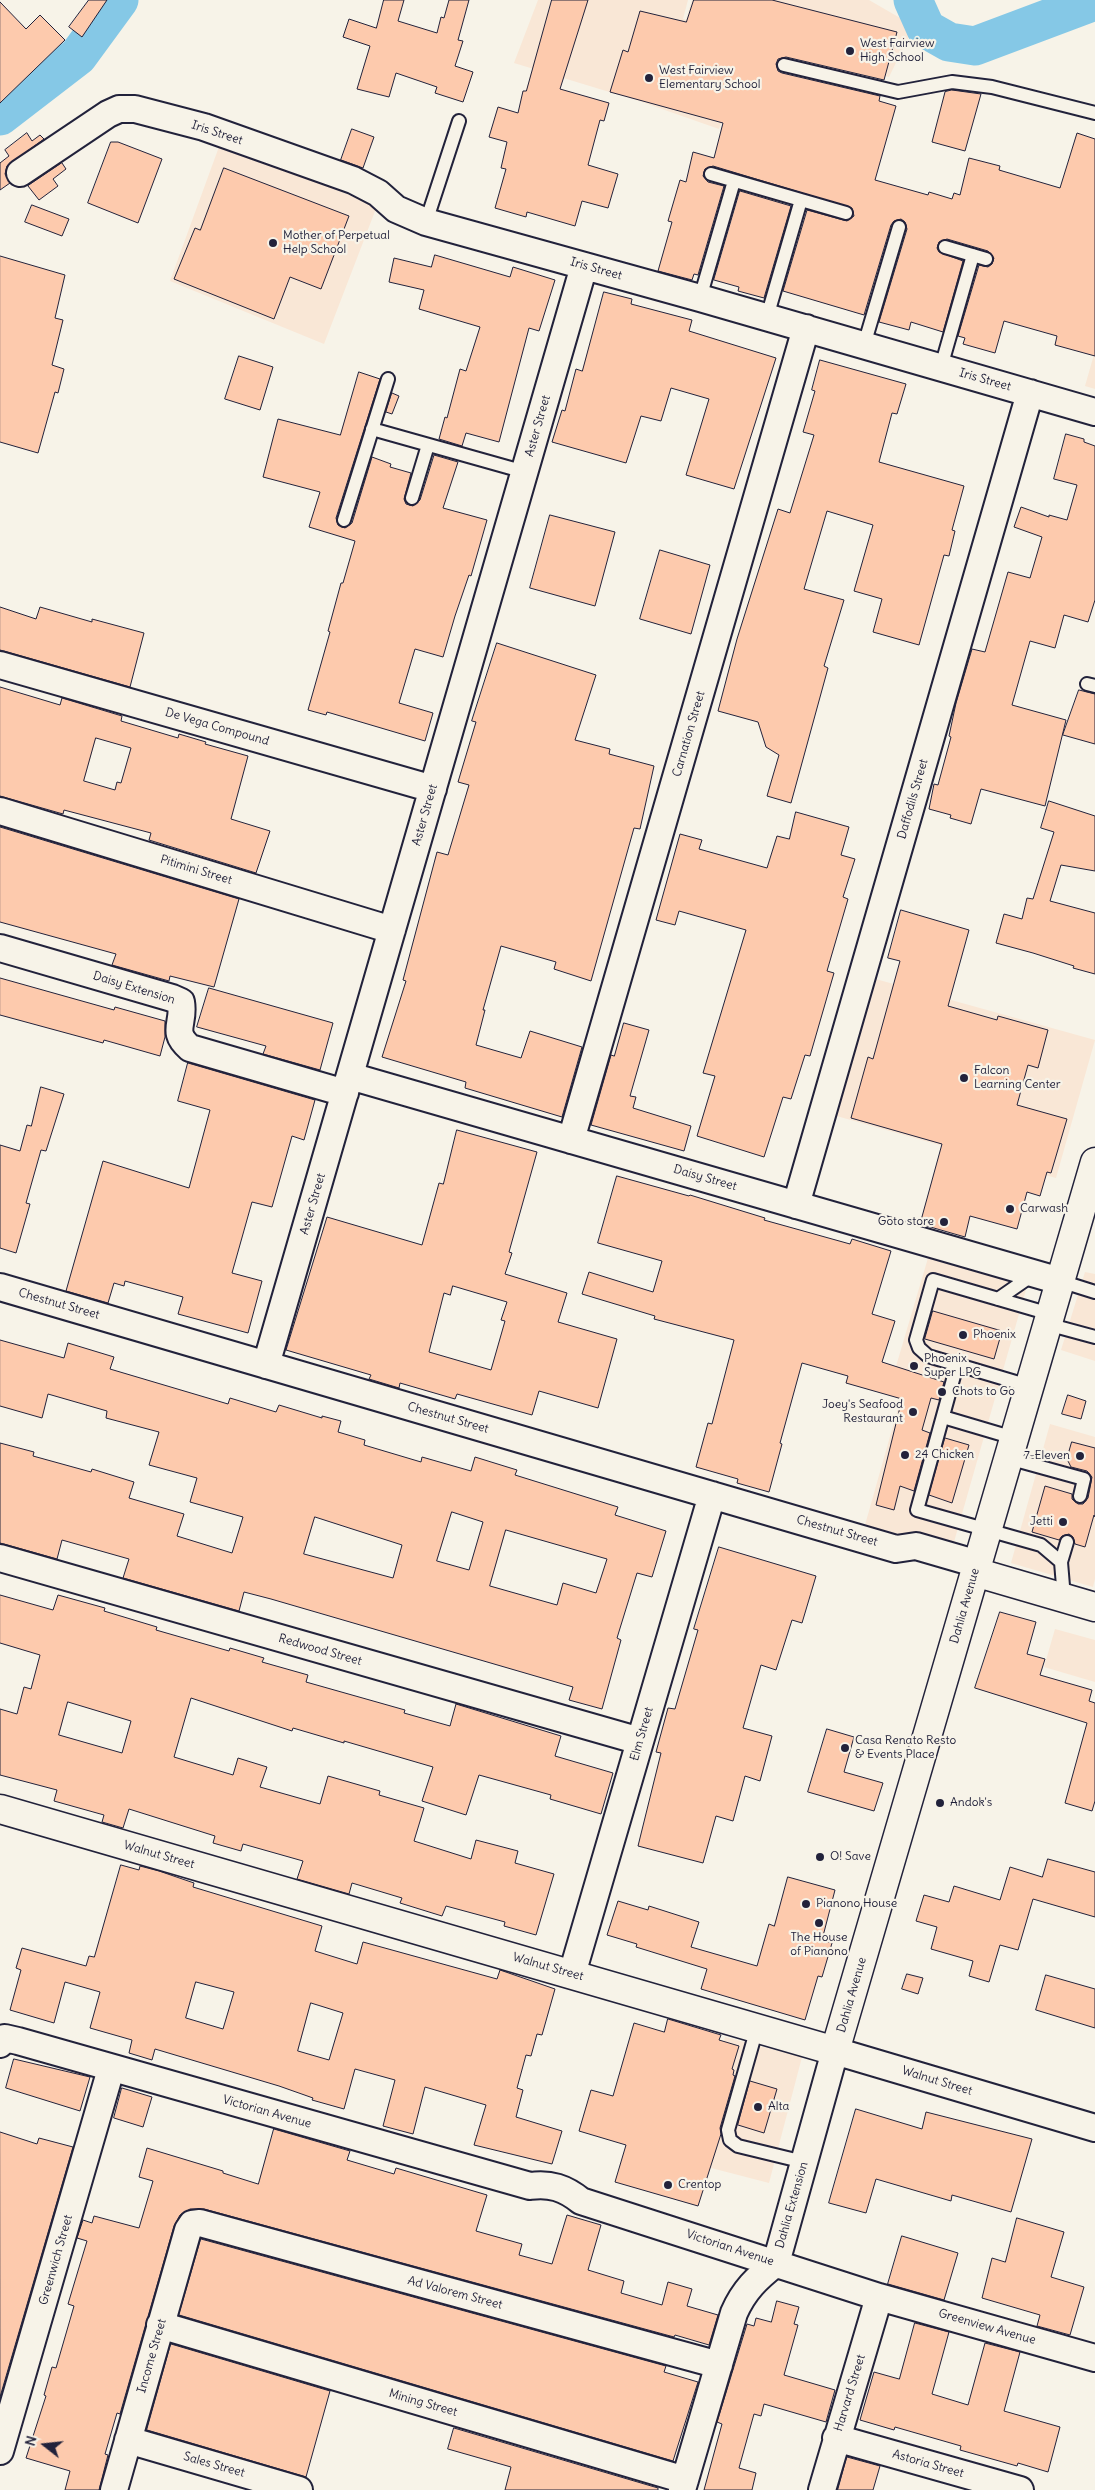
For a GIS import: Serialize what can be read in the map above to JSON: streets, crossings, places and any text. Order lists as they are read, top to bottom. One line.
{"streets":{"street":["Iris Street","Aster Street","De Vega Compound","Carnation Street","Daffodils Street","Pitimini Street","Daisy Extension","Daisy Street","Chestnut Street","Dahlia Avenue","Redwood Street","Elm Street","Walnut Street","Victorian Avenue","Dahlia Extension","Greenwich Street","Ad Valorem Street","Greenview Avenue","Income Street","Harvard Street","Mining Street","Astoria Street","Sales Street"]},"crossings":[["Iris Street","Aster Street"],["Iris Street","Carnation Street"],["Iris Street","Daffodils Street"],["Aster Street","De Vega Compound"],["Aster Street","Pitimini Street"],["Aster Street","Daisy Extension"],["Aster Street","Daisy Street"],["Aster Street","Chestnut Street"],["Carnation Street","Daisy Street"],["Daffodils Street","Daisy Street"],["Daisy Extension","Daisy Street"],["Daisy Street","Dahlia Avenue"],["Chestnut Street","Dahlia Avenue"],["Chestnut Street","Elm Street"],["Dahlia Avenue","Walnut Street"],["Dahlia Avenue","Dahlia Extension"],["Redwood Street","Elm Street"],["Elm Street","Walnut Street"],["Walnut Street","Dahlia Extension"],["Victorian Avenue","Dahlia Extension"],["Victorian Avenue","Greenwich Street"],["Victorian Avenue","Greenview Avenue"],["Victorian Avenue","Harvard Street"],["Dahlia Extension","Ad Valorem Street"],["Dahlia Extension","Mining Street"],["Ad Valorem Street","Income Street"],["Greenview Avenue","Harvard Street"],["Income Street","Mining Street"],["Income Street","Sales Street"],["Harvard Street","Astoria Street"]],"places":["West Fairview High School","West Fairview Elementary School","Mother of Perpetual Help School","Falcon Learning Center","Carwash","Goto store","Phoenix","Phoenix Super LPG","Chots to Go","Joey's Seafood Restaurant","24 Chicken","7-Eleven","Jetti","Casa Renato Resto & Events Place","Andok's","O! Save","Pianono House","The House of Pianono","Alta","Crentop"],"north":"left"}
